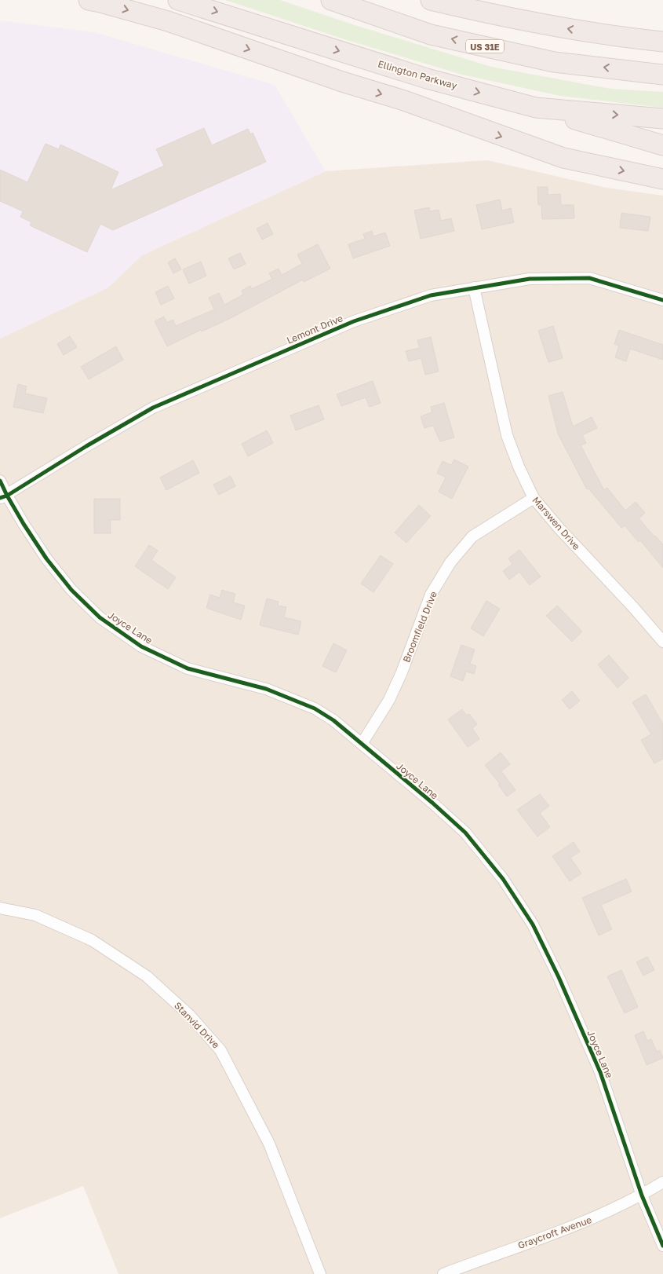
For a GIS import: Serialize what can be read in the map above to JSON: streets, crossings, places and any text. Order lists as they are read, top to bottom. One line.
{"streets":{"highway":["US 31E","Ellington Parkway"],"street":["Lemont Drive","Marswen Drive","Broomfield Drive","Joyce Lane","Stanvid Drive","Graycroft Avenue"]},"crossings":[["Lemont Drive","Marswen Drive"],["Lemont Drive","Joyce Lane"],["Marswen Drive","Broomfield Drive"],["Broomfield Drive","Joyce Lane"],["Joyce Lane","Graycroft Avenue"]]}
